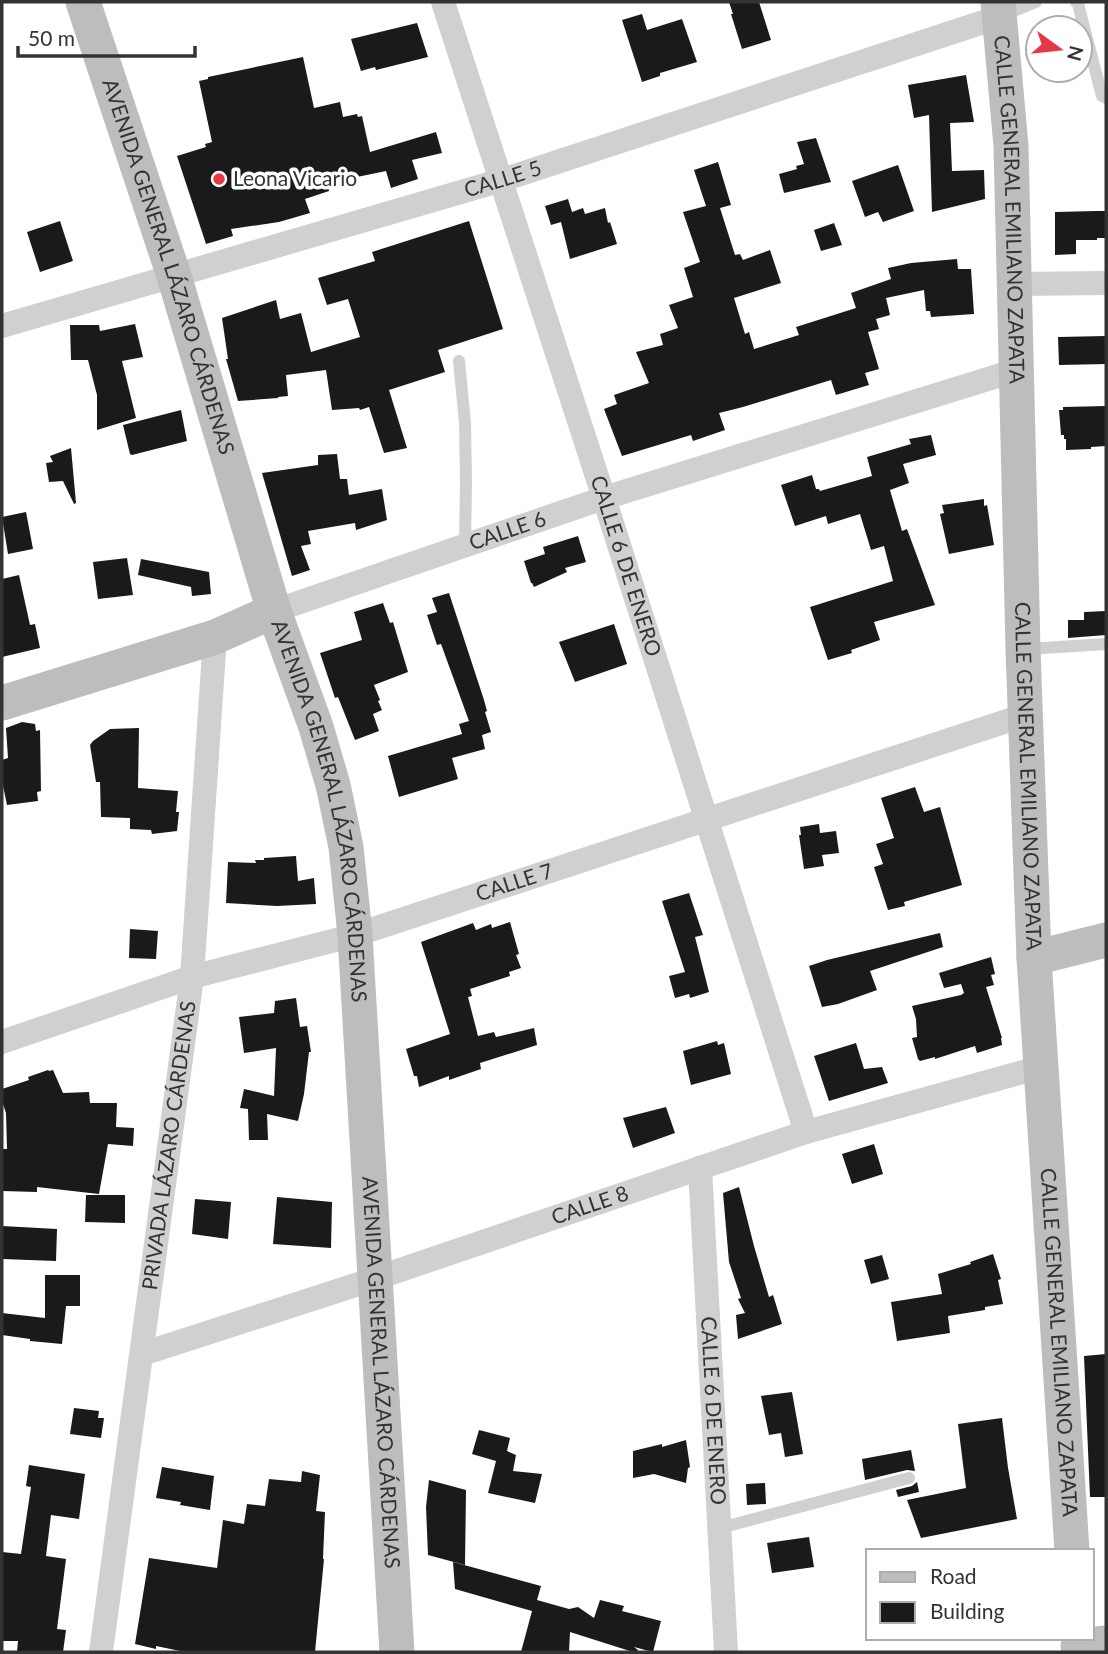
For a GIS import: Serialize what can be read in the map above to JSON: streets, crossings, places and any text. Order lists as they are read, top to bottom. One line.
{"streets":{"street":["CALLE 5","CALLE GENERAL EMILIANO ZAPATA","AVENIDA GENERAL LÁZARO CÁRDENAS","CALLE 6","CALLE 6 DE ENERO","CALLE 7","PRIVADA LÁZARO CÁRDENAS","CALLE 8"]},"crossings":[["CALLE 5","CALLE GENERAL EMILIANO ZAPATA"],["CALLE 5","AVENIDA GENERAL LÁZARO CÁRDENAS"],["CALLE 5","CALLE 6 DE ENERO"],["CALLE GENERAL EMILIANO ZAPATA","CALLE 6"],["CALLE GENERAL EMILIANO ZAPATA","CALLE 7"],["CALLE GENERAL EMILIANO ZAPATA","CALLE 8"],["AVENIDA GENERAL LÁZARO CÁRDENAS","CALLE 6"],["AVENIDA GENERAL LÁZARO CÁRDENAS","CALLE 7"],["AVENIDA GENERAL LÁZARO CÁRDENAS","CALLE 8"],["CALLE 6","CALLE 6 DE ENERO"],["CALLE 6","PRIVADA LÁZARO CÁRDENAS"],["CALLE 6 DE ENERO","CALLE 7"],["CALLE 6 DE ENERO","CALLE 8"],["CALLE 7","PRIVADA LÁZARO CÁRDENAS"],["PRIVADA LÁZARO CÁRDENAS","CALLE 8"]],"places":["Leona Vicario"],"legend":["Road","Building"],"scale_bar":"50 m","north":"right"}
